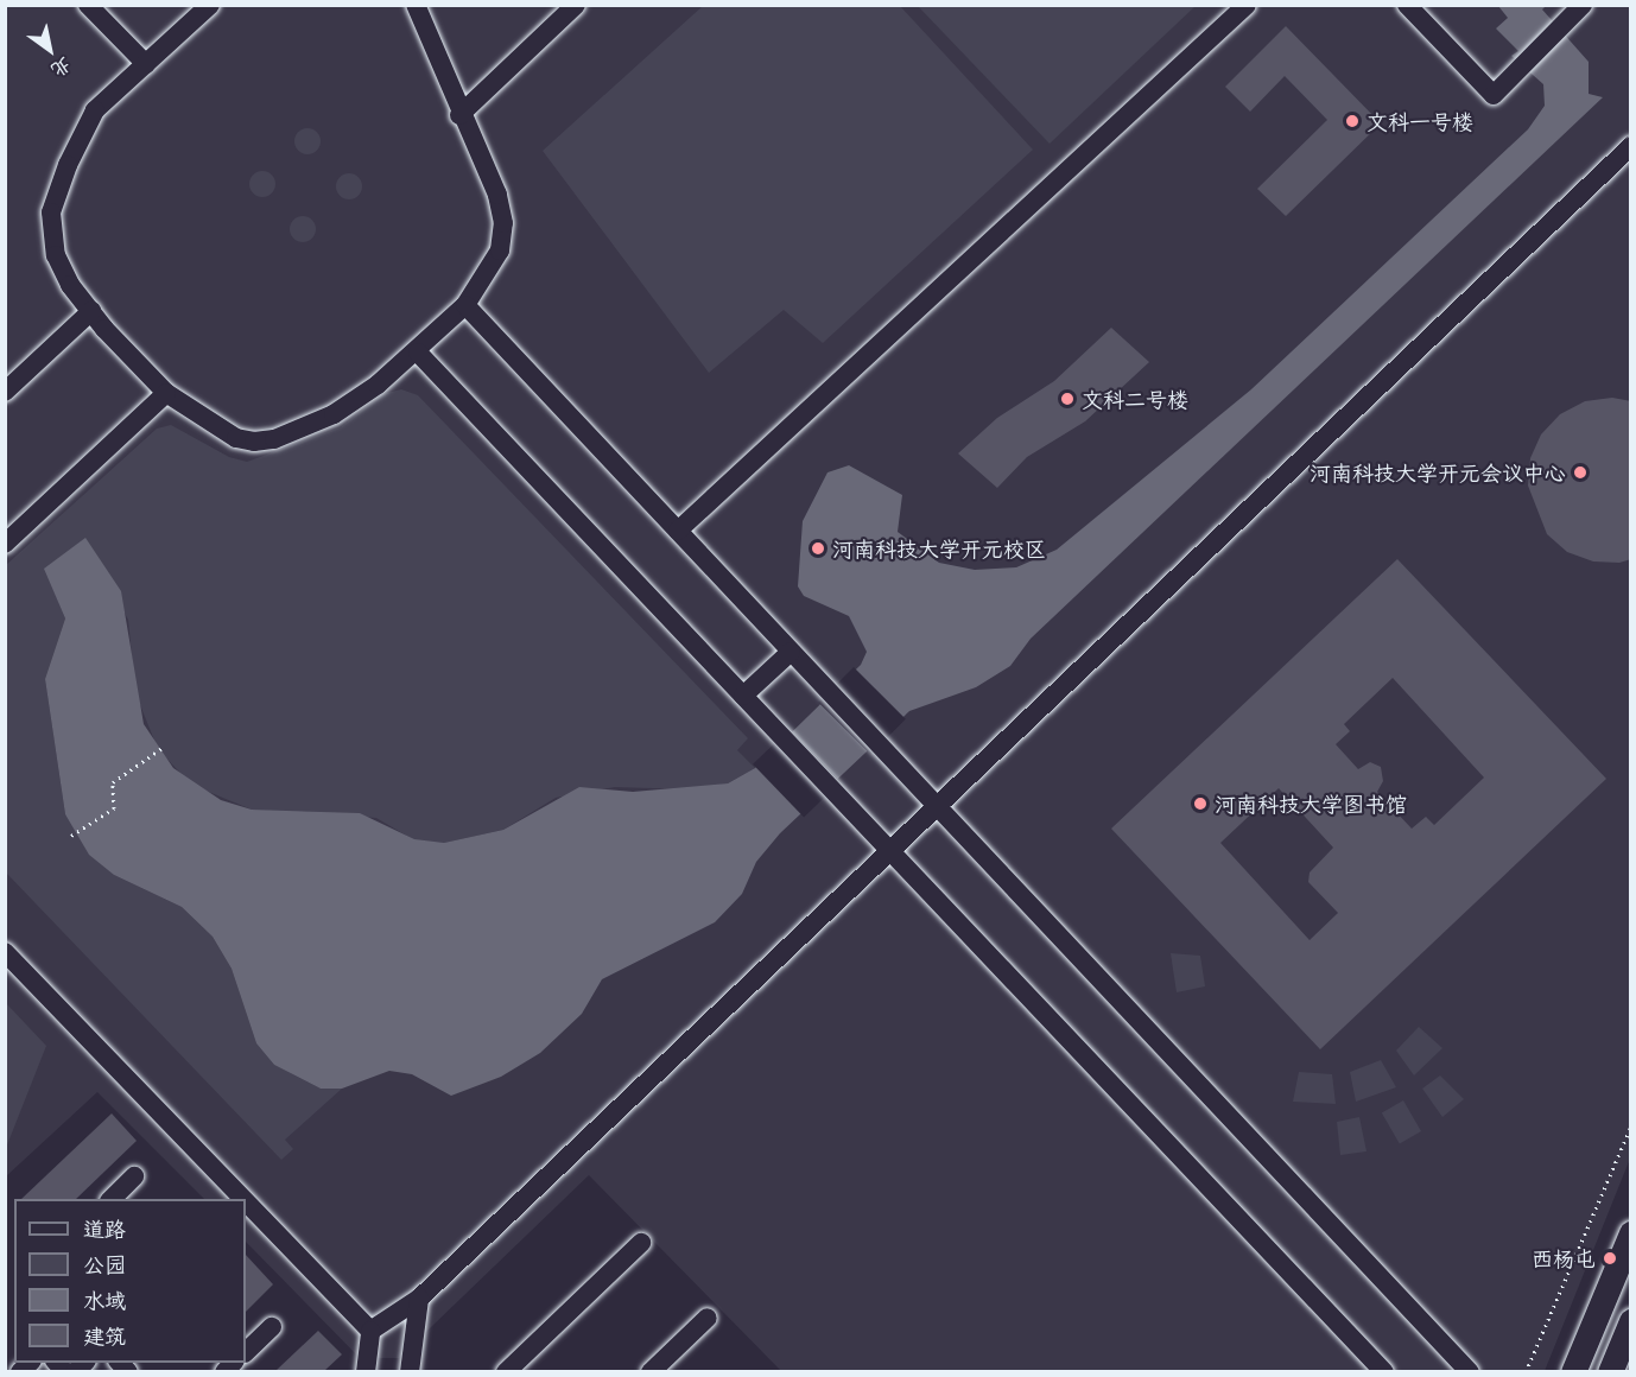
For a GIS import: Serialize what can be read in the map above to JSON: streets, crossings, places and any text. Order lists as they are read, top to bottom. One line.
{"places":["文科一号楼","文科二号楼","河南科技大学开元会议中心","河南科技大学开元校区","河南科技大学图书馆","西杨屯"],"legend":["道路","公园","水域","建筑"],"north":"bottom right"}
